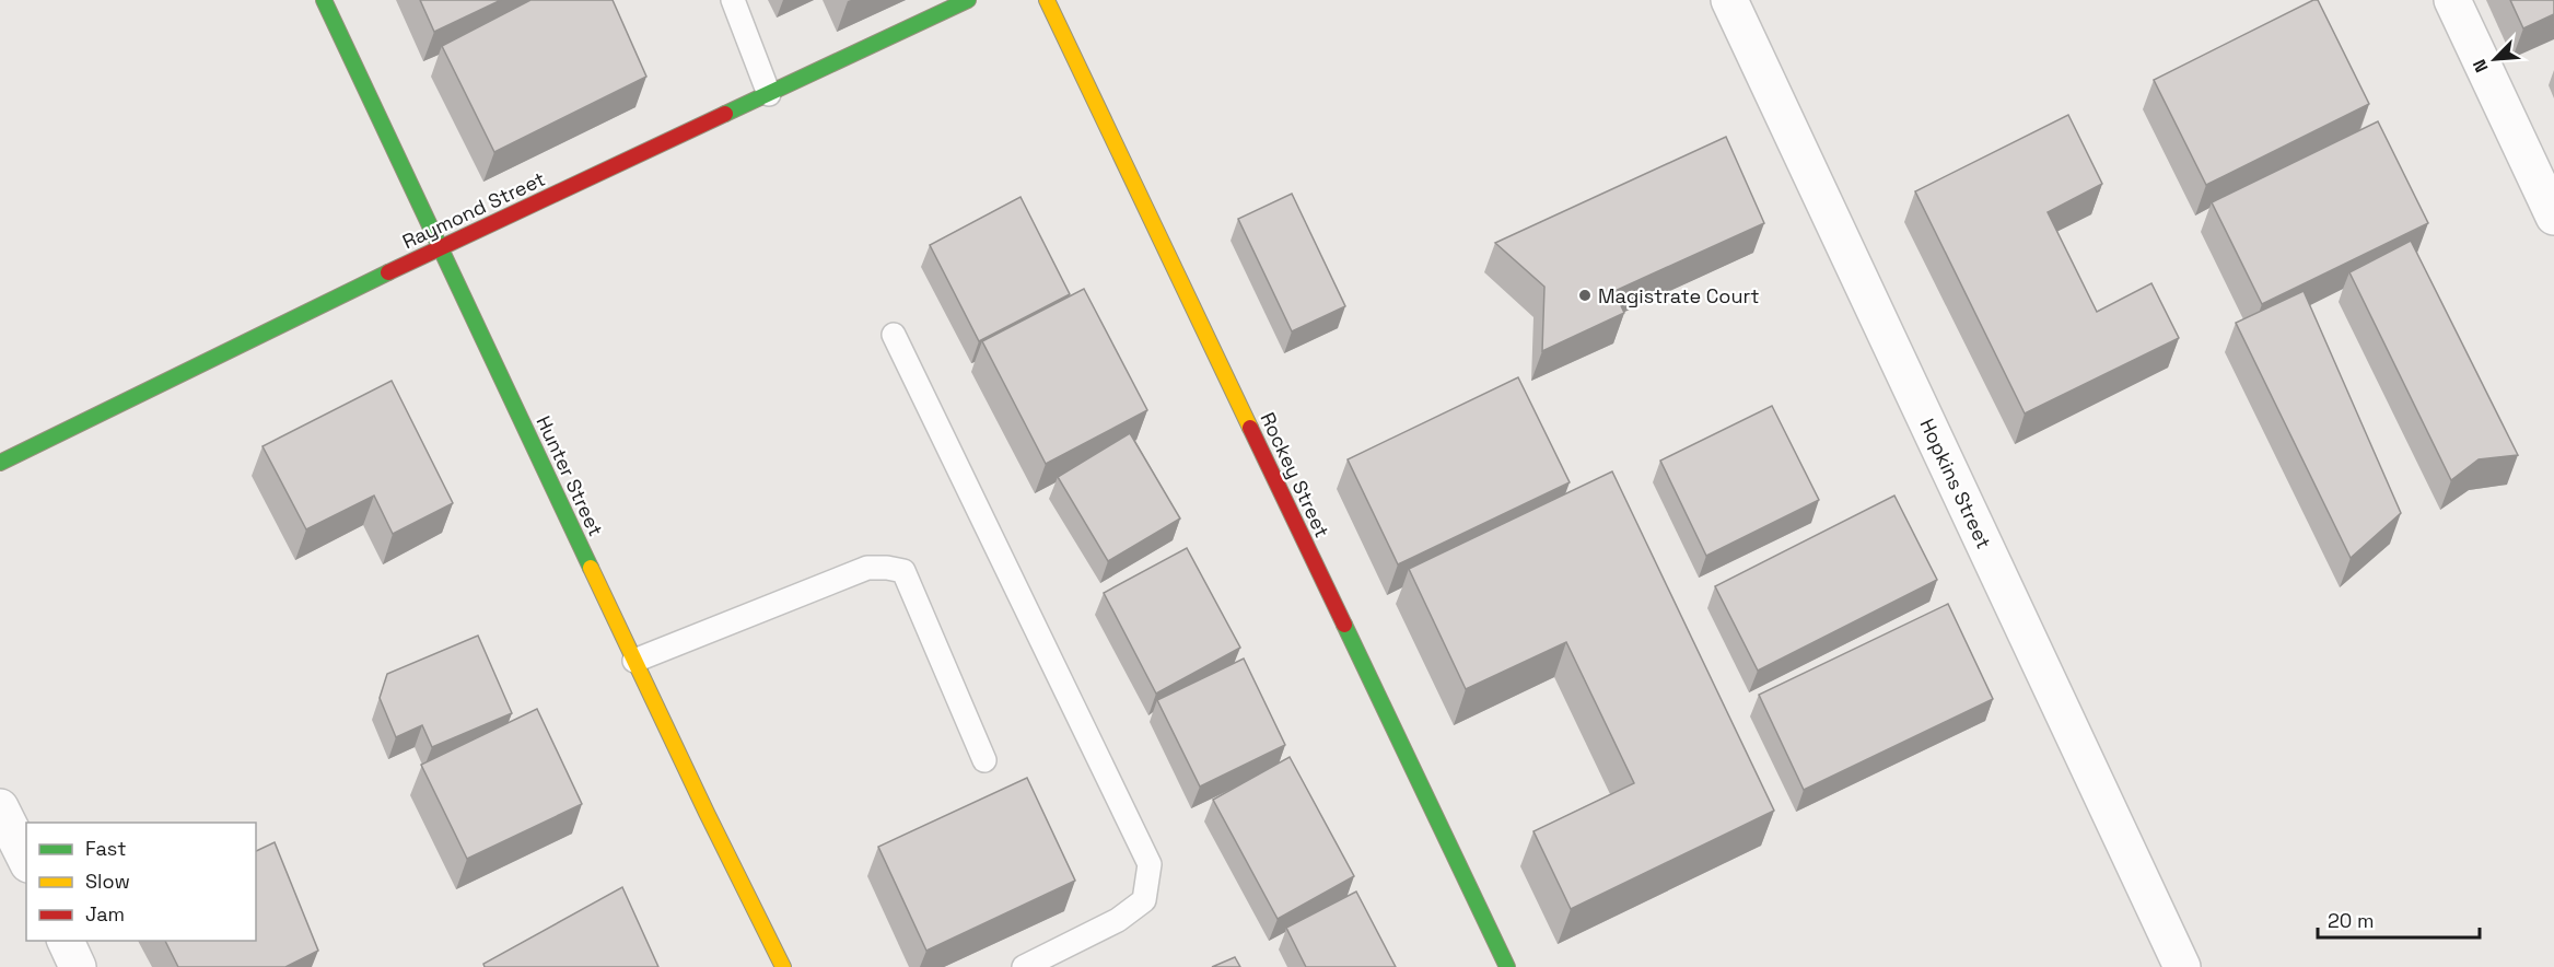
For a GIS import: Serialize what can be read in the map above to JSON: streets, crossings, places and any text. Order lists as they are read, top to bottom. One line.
{"streets":{"main road":["Raymond Street","Rockey Street","Hunter Street"],"street":["Hopkins Street"]},"crossings":[["Raymond Street","Hunter Street"]],"places":["Magistrate Court"],"legend":["Fast","Slow","Jam"],"scale_bar":"20 m","north":"bottom left"}
